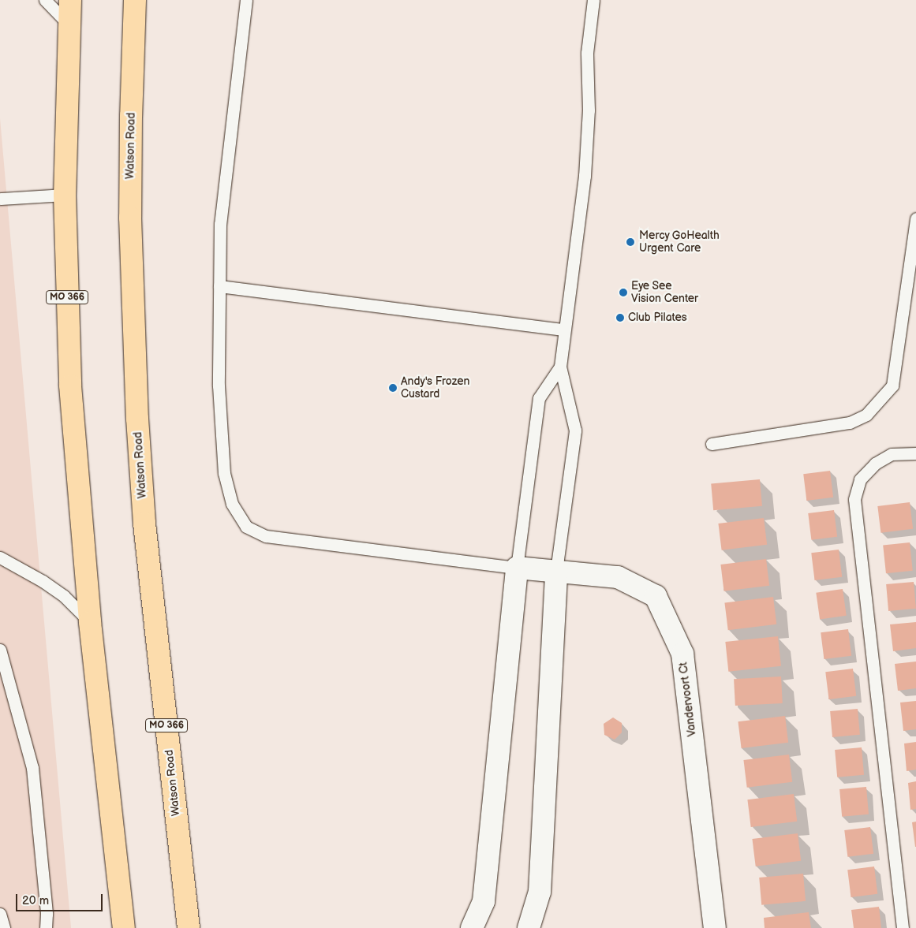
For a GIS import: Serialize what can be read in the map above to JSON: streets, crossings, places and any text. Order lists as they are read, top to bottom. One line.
{"streets":{"main road":["Watson Road","MO 366"],"street":["Vandervoort Ct"]},"places":["Mercy GoHealth Urgent Care","Eye See Vision Center","Club Pilates","Andy's Frozen Custard"],"scale_bar":"20 m"}
